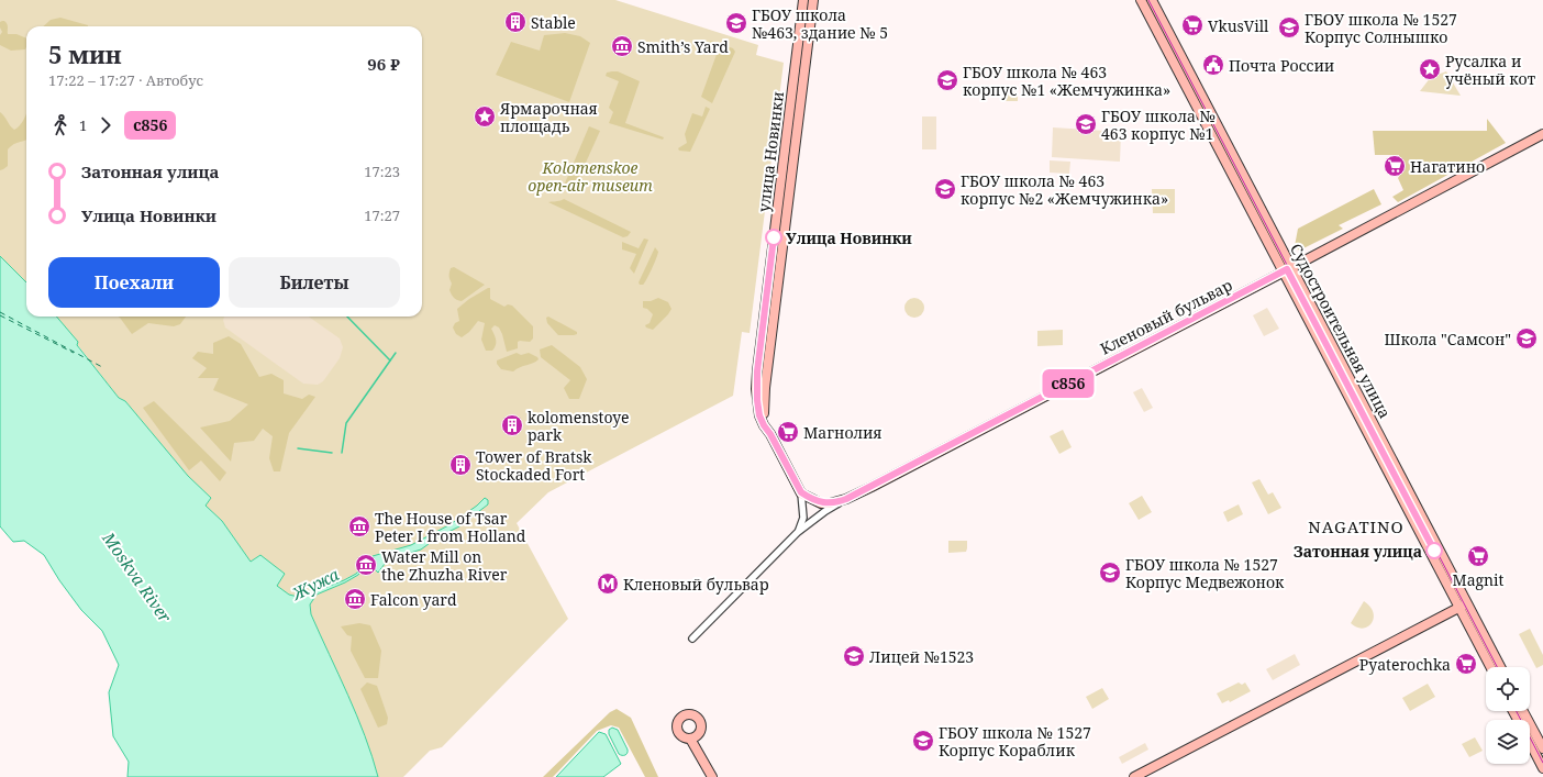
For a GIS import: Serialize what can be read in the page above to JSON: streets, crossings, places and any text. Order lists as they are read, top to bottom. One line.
{"streets":{"street":["улица Новинки","Кленовый бульвар","Судостроительная улица"]},"crossings":[["улица Новинки","Кленовый бульвар"],["Кленовый бульвар","Судостроительная улица"]],"districts":["NAGATINO"],"water":["Moskva River","Жужа"],"parks":["Kolomenskoe open-air museum"],"places":{"building":["Stable","kolomenstoye park","Tower of Bratsk Stockaded Fort"],"school or university":["ГБОУ школа №463, здание № 5","ГБОУ школа № 1527 Корпус Солнышко","ГБОУ школа № 463 корпус №1 «Жемчужинка»","ГБОУ школа № 463 корпус №1","ГБОУ школа № 463 корпус №2 «Жемчужинка»","Школа \"Самсон\"","ГБОУ школа № 1527 Корпус Медвежонок","Лицей №1523","ГБОУ школа № 1527 Корпус Кораблик"],"supermarket":["VkusVill","Нагатино","Магнолия","Magnit","Pyaterochka"],"museum":["Smith’s Yard","The House of Tsar Peter I from Holland","Water Mill on the Zhuzha River","Falcon yard"],"public building":["Почта России"],"place":["Русалка и учёный кот","Ярмарочная площадь"],"other":["Улица Новинки","Затонная улица"],"metro station":["Кленовый бульвар"]},"lines":["bus line с856"],"page":{"on_map":"с856","heading":["5 мин","17:22 – 17:27 · Автобус","96 ₽"],"legs":["1","с856"],"list":[{"name":"Затонная улица","value":"17:23"},{"name":"Улица Новинки","value":"17:27"}],"buttons":["Поехали","Билеты"]}}
